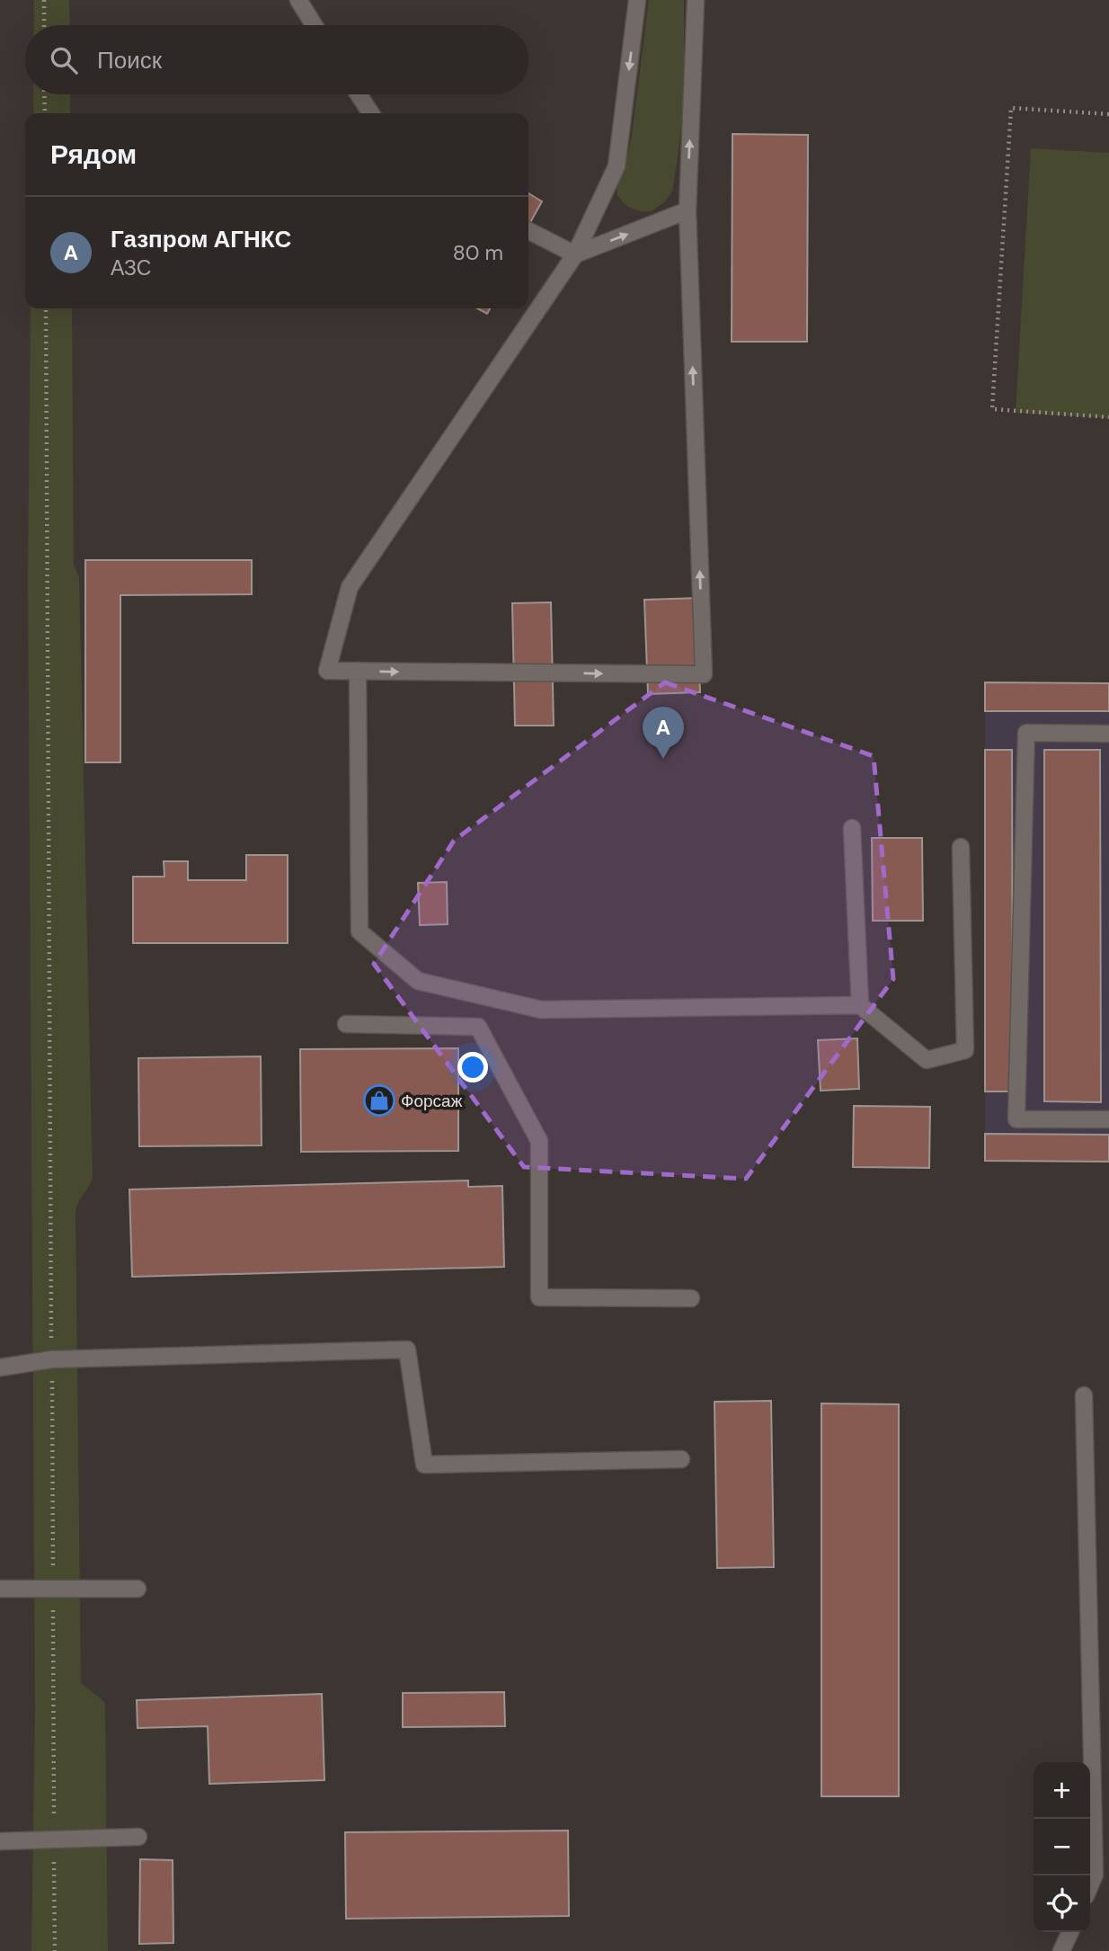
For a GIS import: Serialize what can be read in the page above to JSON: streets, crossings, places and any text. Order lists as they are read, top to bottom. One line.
{"places":{"shop":["Форсаж"]},"page":{"search":"Поиск","heading":"Рядом","list":[{"mark":"A","name":"Газпром АГНКС","note":"АЗС","value":"80 m"}],"pins":"A","map_buttons":["+","−"]}}
